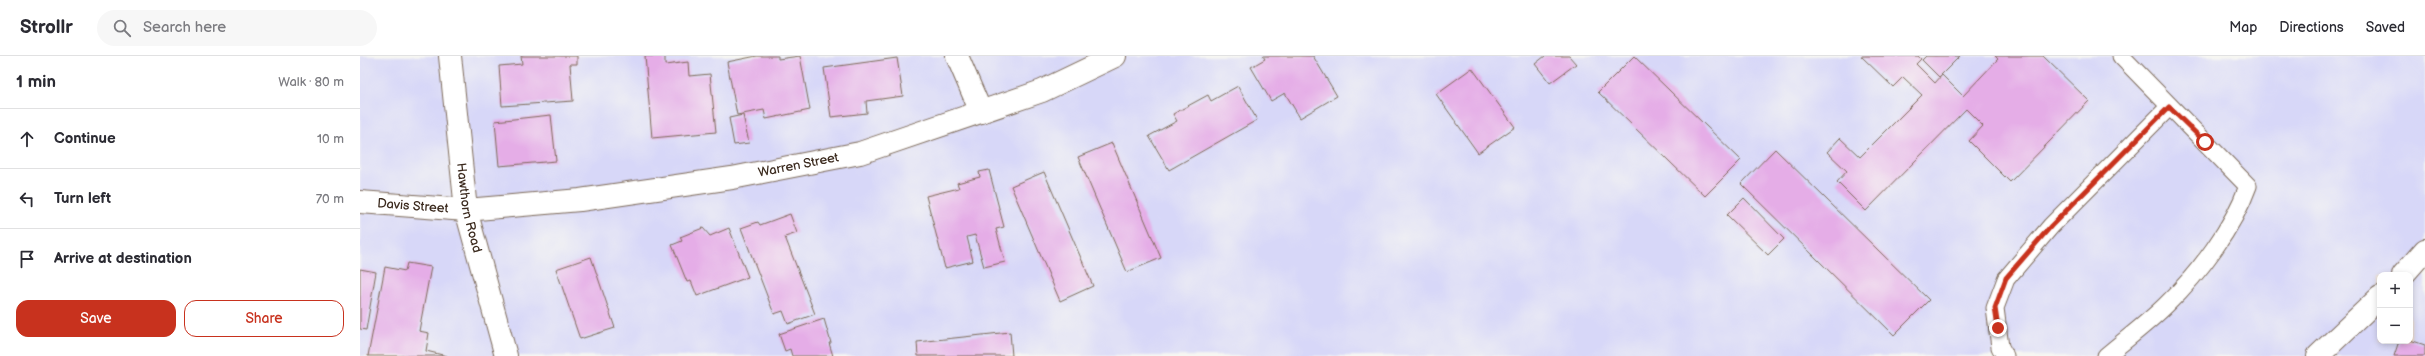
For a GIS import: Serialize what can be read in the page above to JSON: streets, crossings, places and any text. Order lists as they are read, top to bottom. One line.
{"streets":{"street":["Warren Street","Davis Street","Hawthorn Road"]},"crossings":[["Warren Street","Davis Street"],["Warren Street","Hawthorn Road"],["Davis Street","Hawthorn Road"]],"page":{"header":"Strollr","search":"Search here","nav":["Map","Directions","Saved"],"heading":["1 min","Walk · 80 m"],"list":[["Continue","10 m"],["Turn left","70 m"],"Arrive at destination"],"map_buttons":["+","−"],"buttons":["Save","Share"]}}
